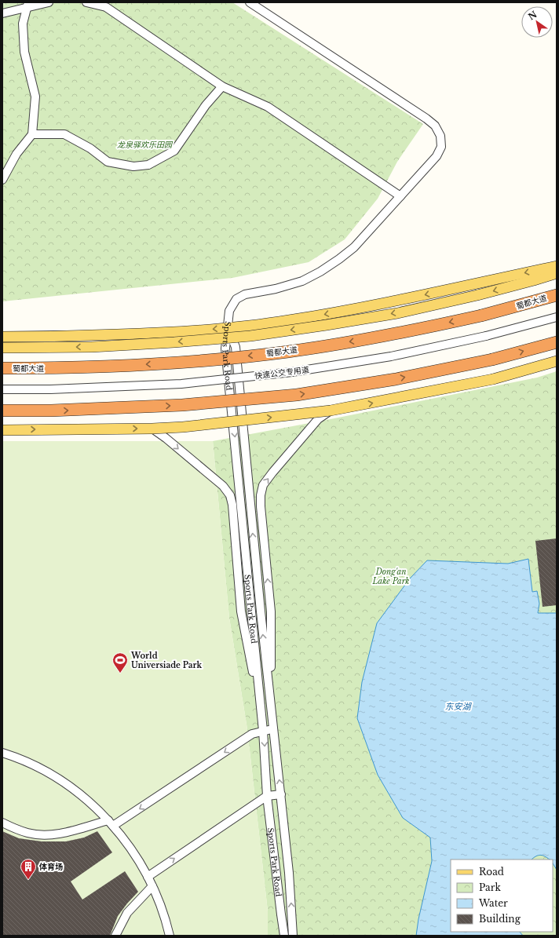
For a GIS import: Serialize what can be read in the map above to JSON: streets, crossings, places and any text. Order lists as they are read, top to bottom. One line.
{"streets":{"highway":["蜀都大道"],"street":["Sports Park Road","快速公交专用道"]},"water":["东安湖"],"parks":["龙泉驿欢乐田园","Dong'an Lake Park"],"places":{"sports":["World Universiade Park"],"building":["体育场"]},"legend":["Road","Park","Water","Building"],"north":"top left"}
